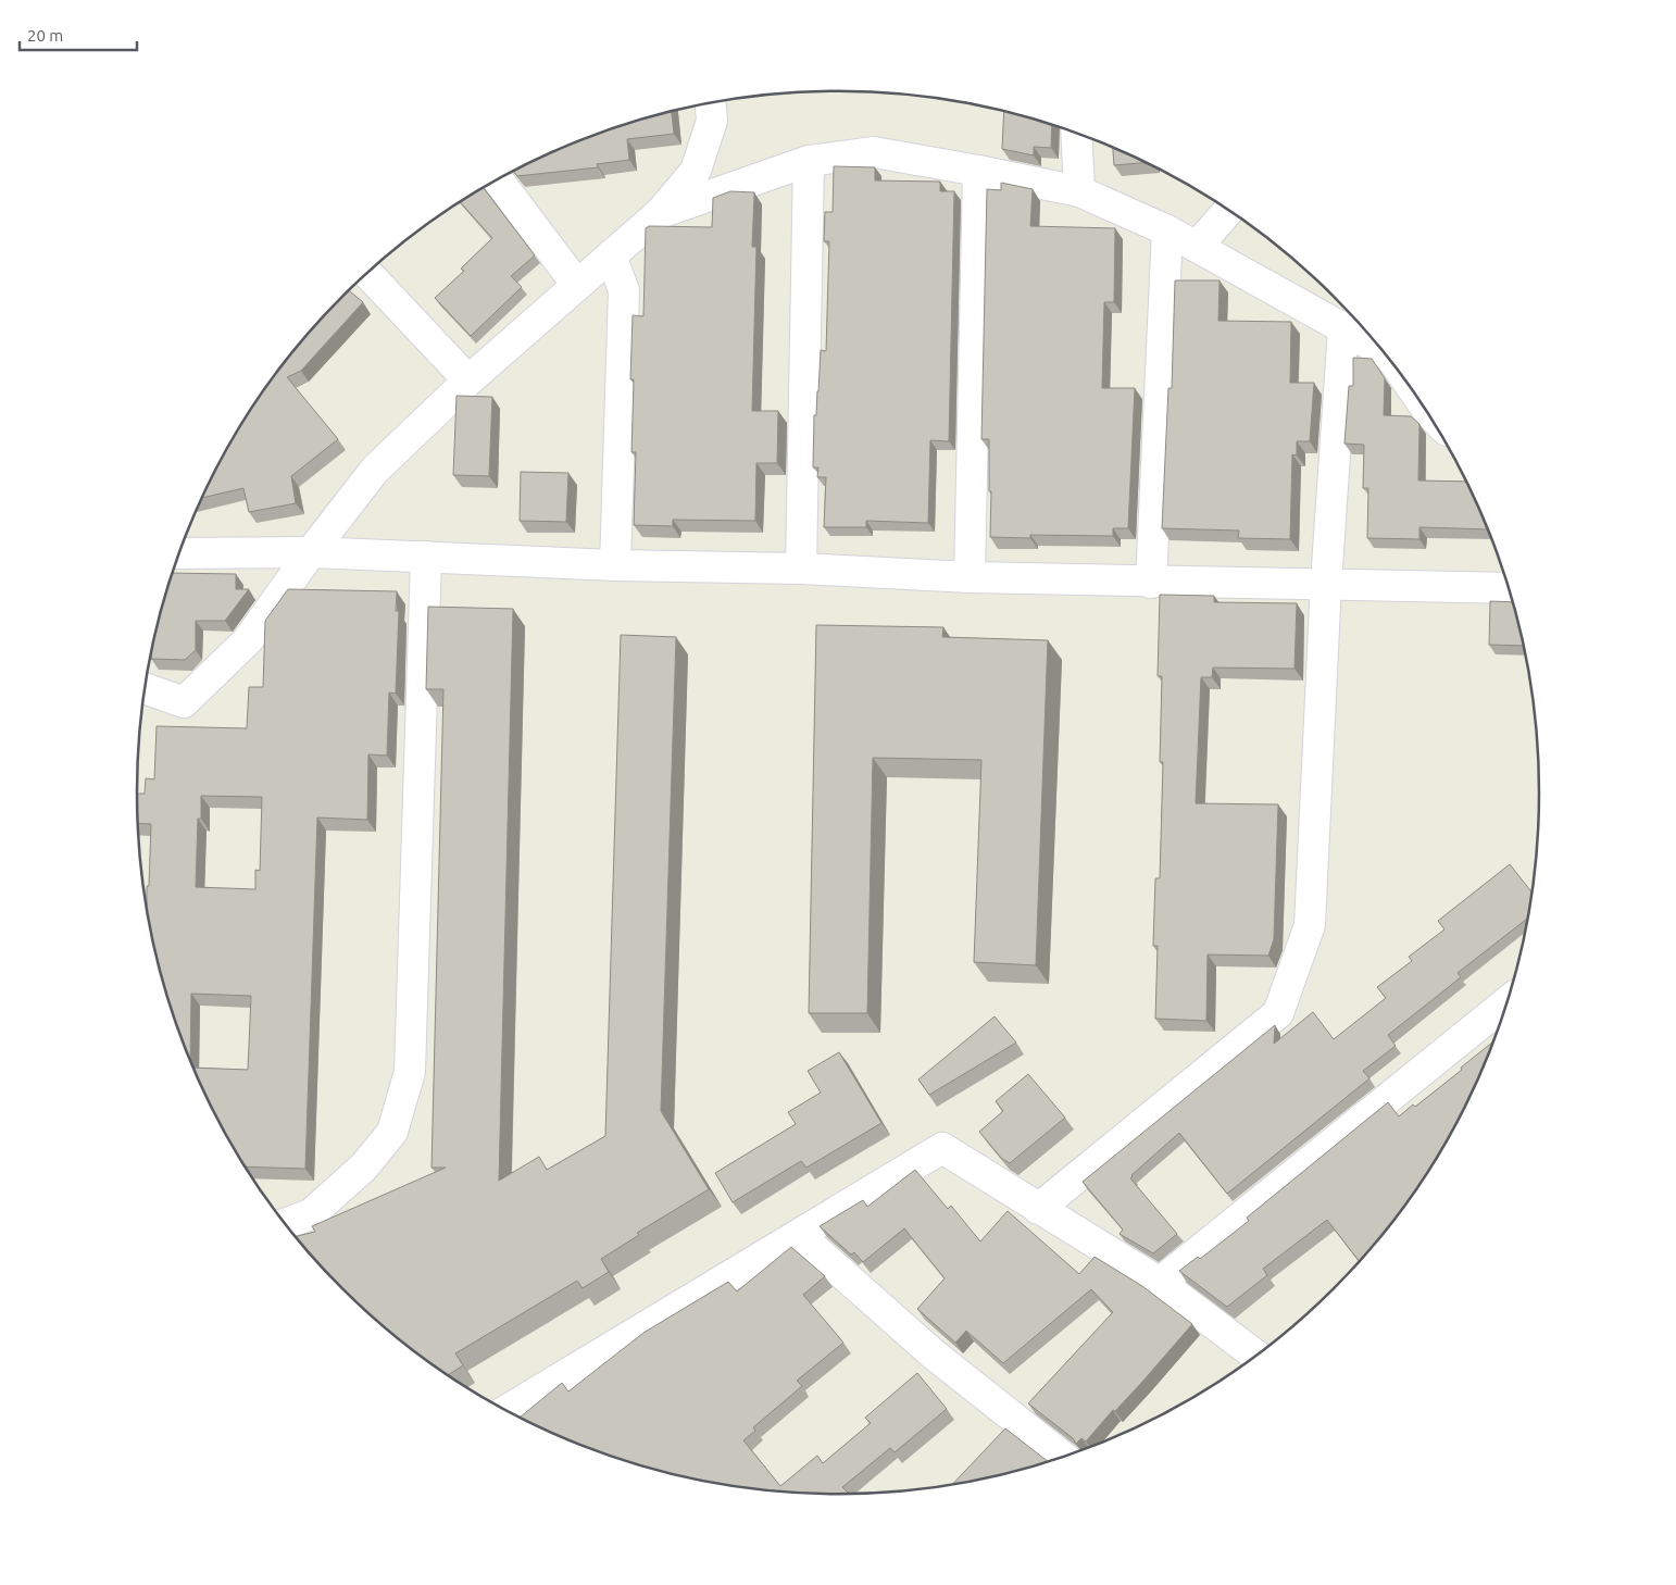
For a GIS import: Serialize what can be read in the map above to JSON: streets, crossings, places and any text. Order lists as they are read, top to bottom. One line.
{"scale_bar":"20 m"}
